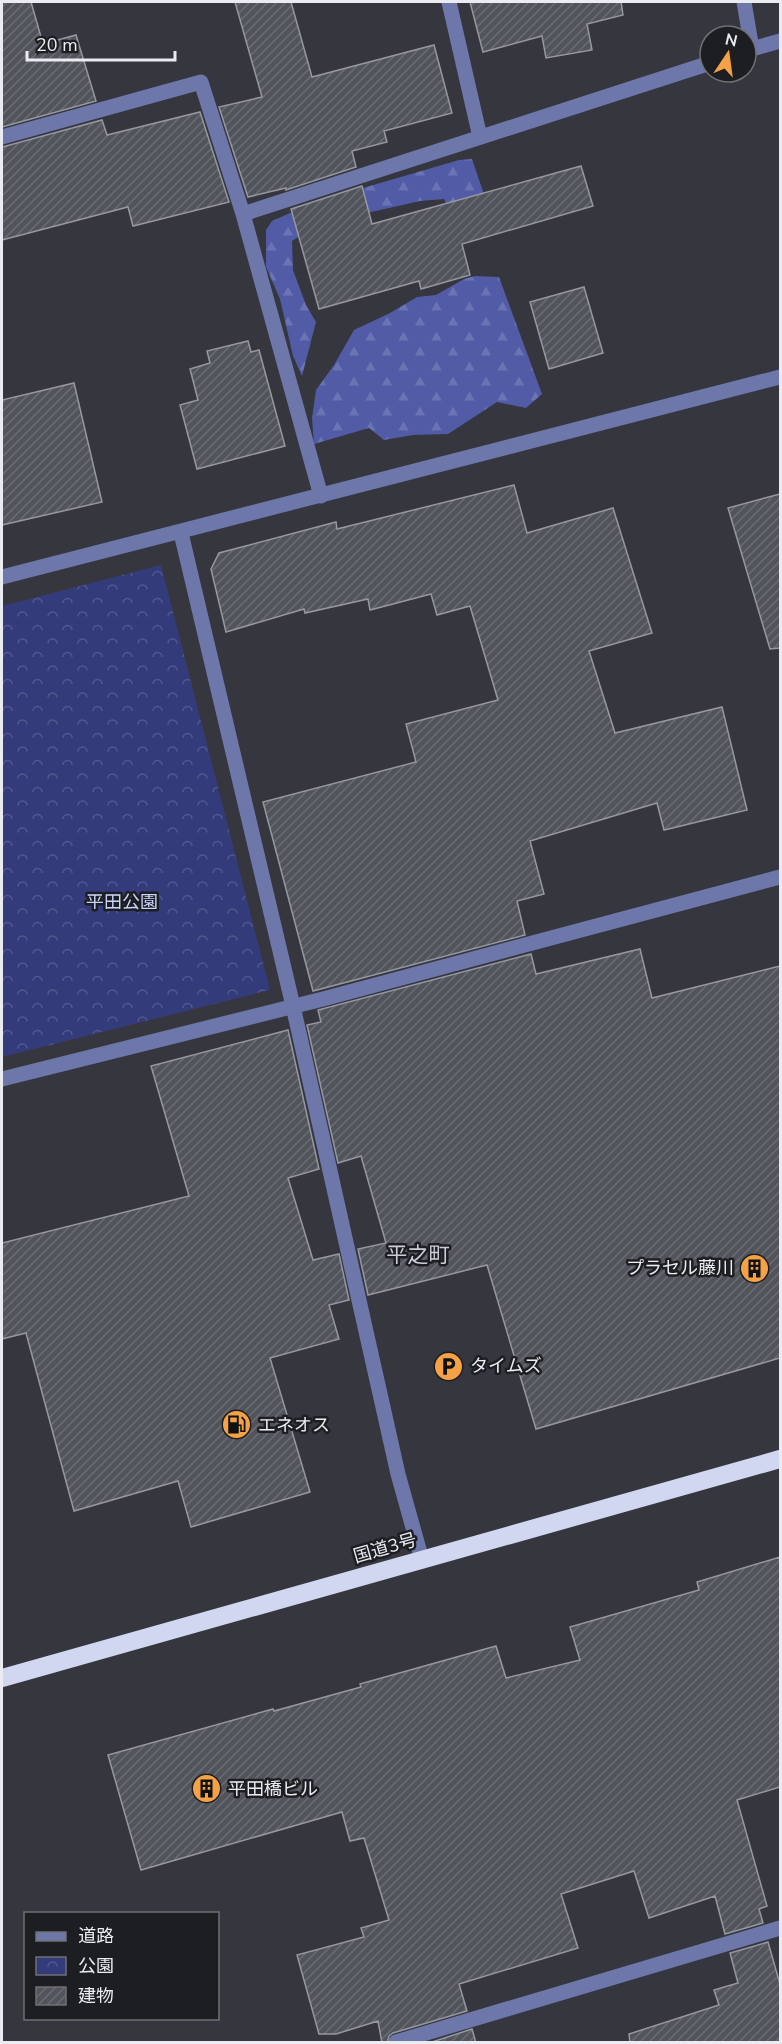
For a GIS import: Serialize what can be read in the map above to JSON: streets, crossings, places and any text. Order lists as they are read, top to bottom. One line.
{"streets":{"highway":["国道3号"]},"districts":["平之町"],"parks":["平田公園"],"places":{"building":["プラセル藤川","平田橋ビル"],"parking":["タイムズ"],"fuel station":["エネオス"]},"legend":["道路","公園","建物"],"scale_bar":"20 m","north":"top"}
